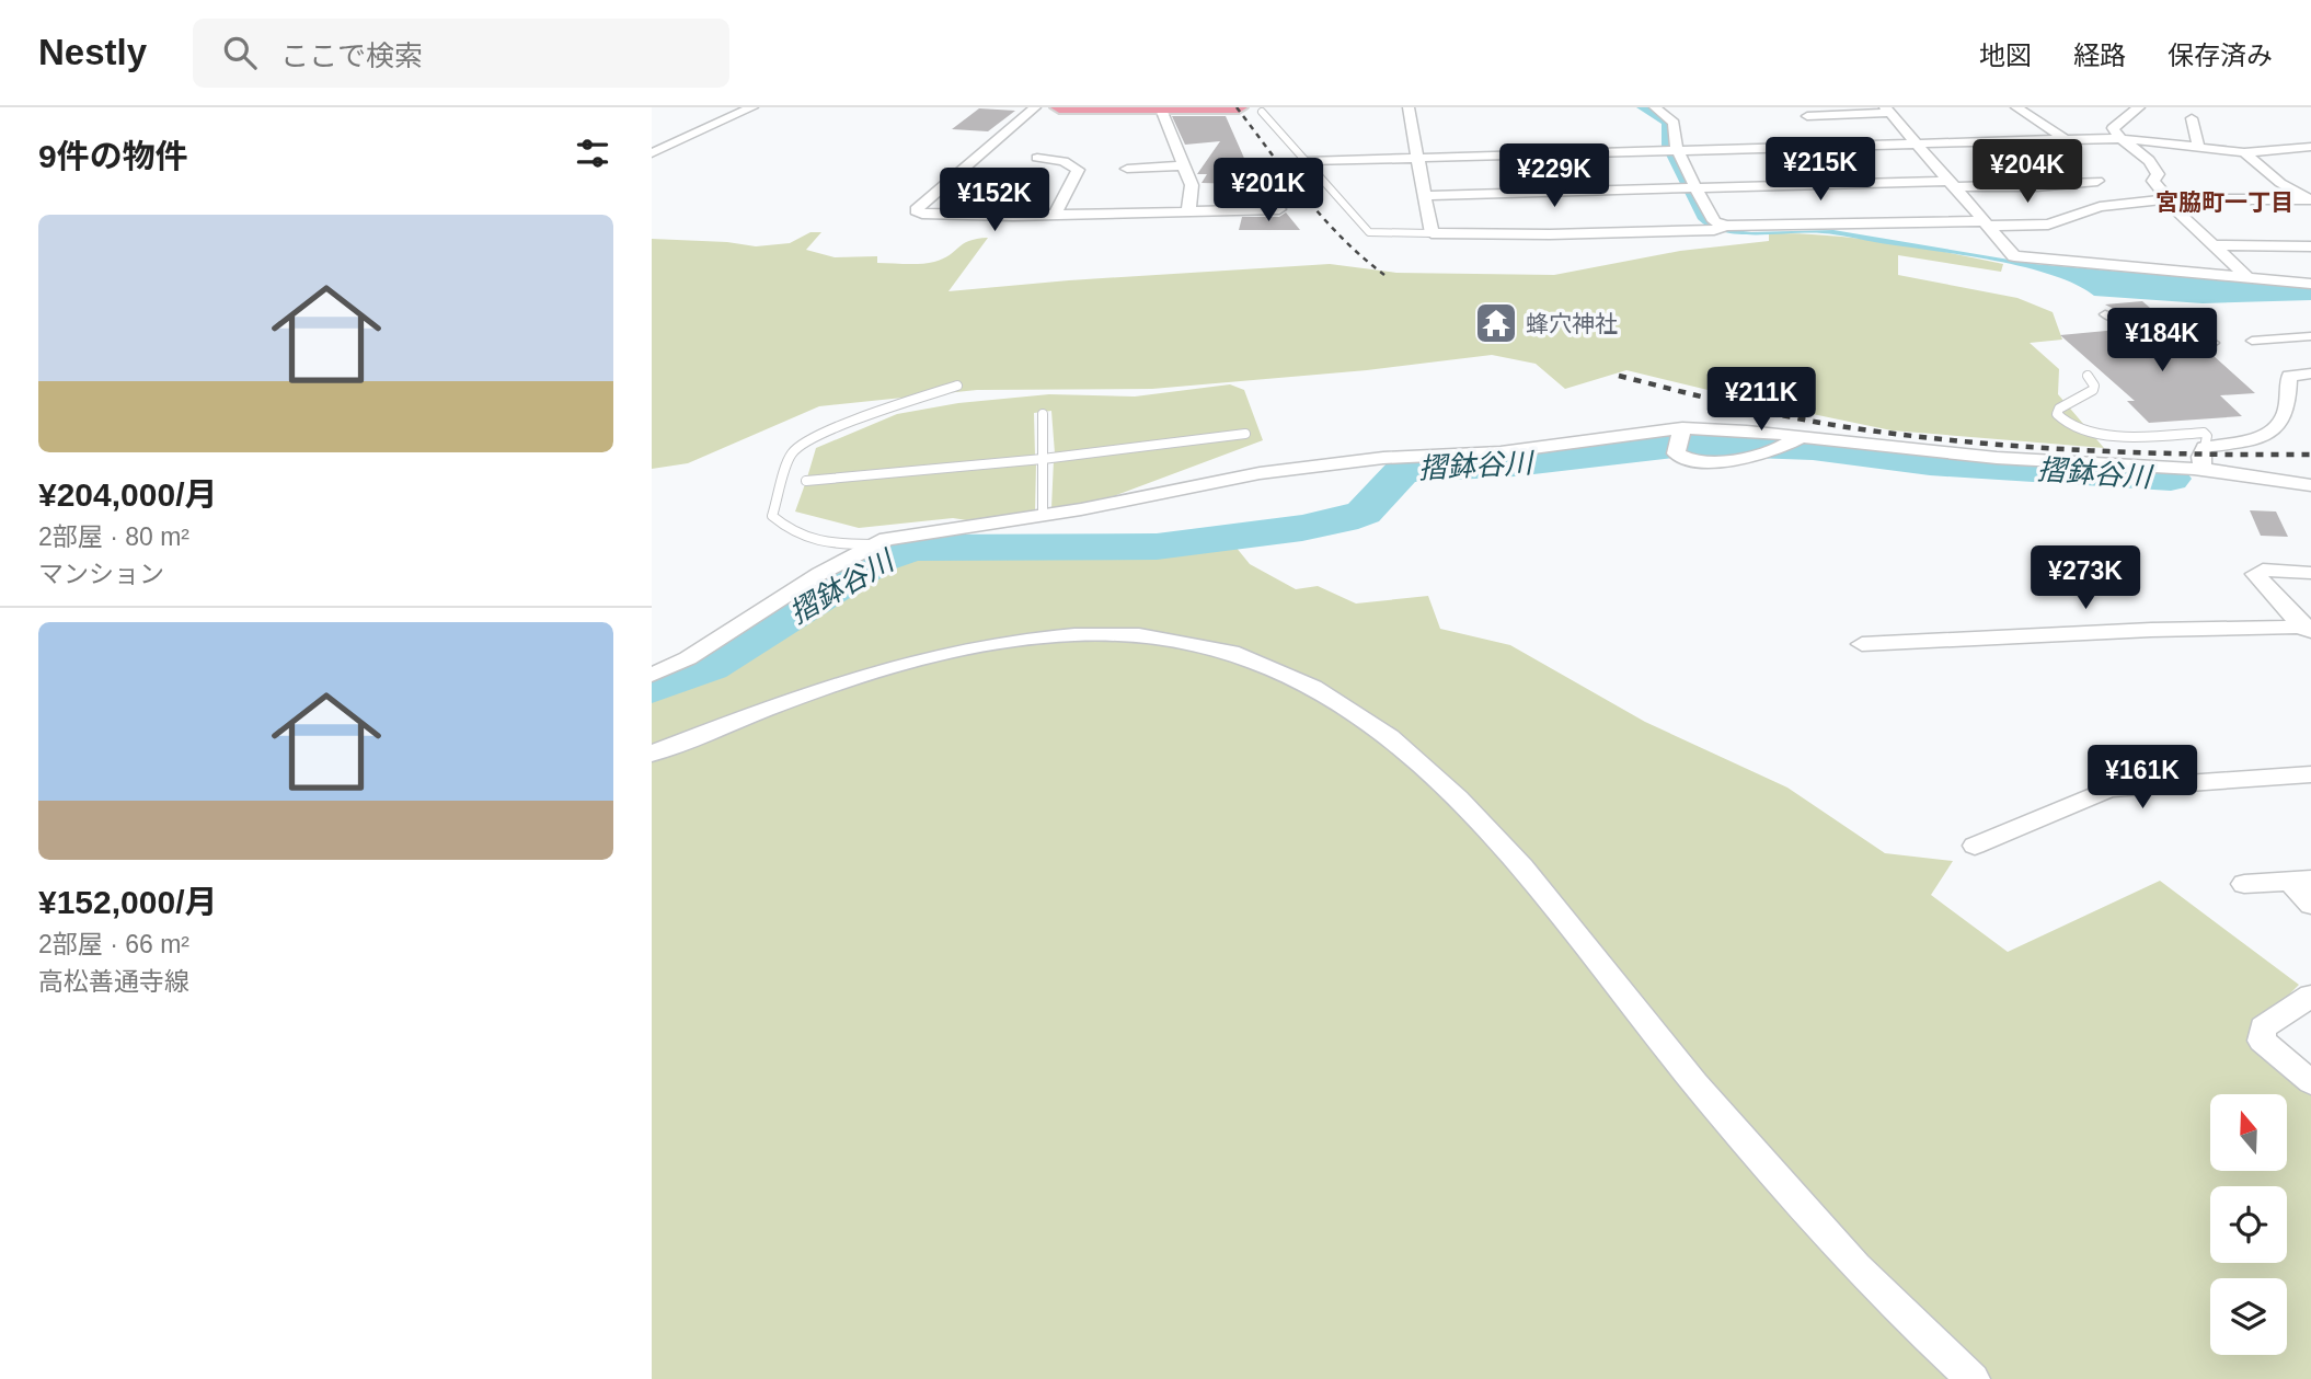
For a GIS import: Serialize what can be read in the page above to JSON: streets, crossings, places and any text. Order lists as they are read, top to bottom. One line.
{"districts":["宮脇町一丁目"],"water":["摺鉢谷川"],"places":{"temple":["蜂穴神社"]},"north":"top","page":{"header":"Nestly","search":"ここで検索","nav":["地図","経路","保存済み"],"heading":"9件の物件","price":["¥215K","¥204K","¥229K","¥201K","¥152K","¥184K","¥211K","¥273K","¥161K"],"list":[{"name":"¥204,000/月","note":"2部屋 · 80 m² · マンション"},{"name":"¥152,000/月","note":"2部屋 · 66 m² · 高松善通寺線"}]}}
